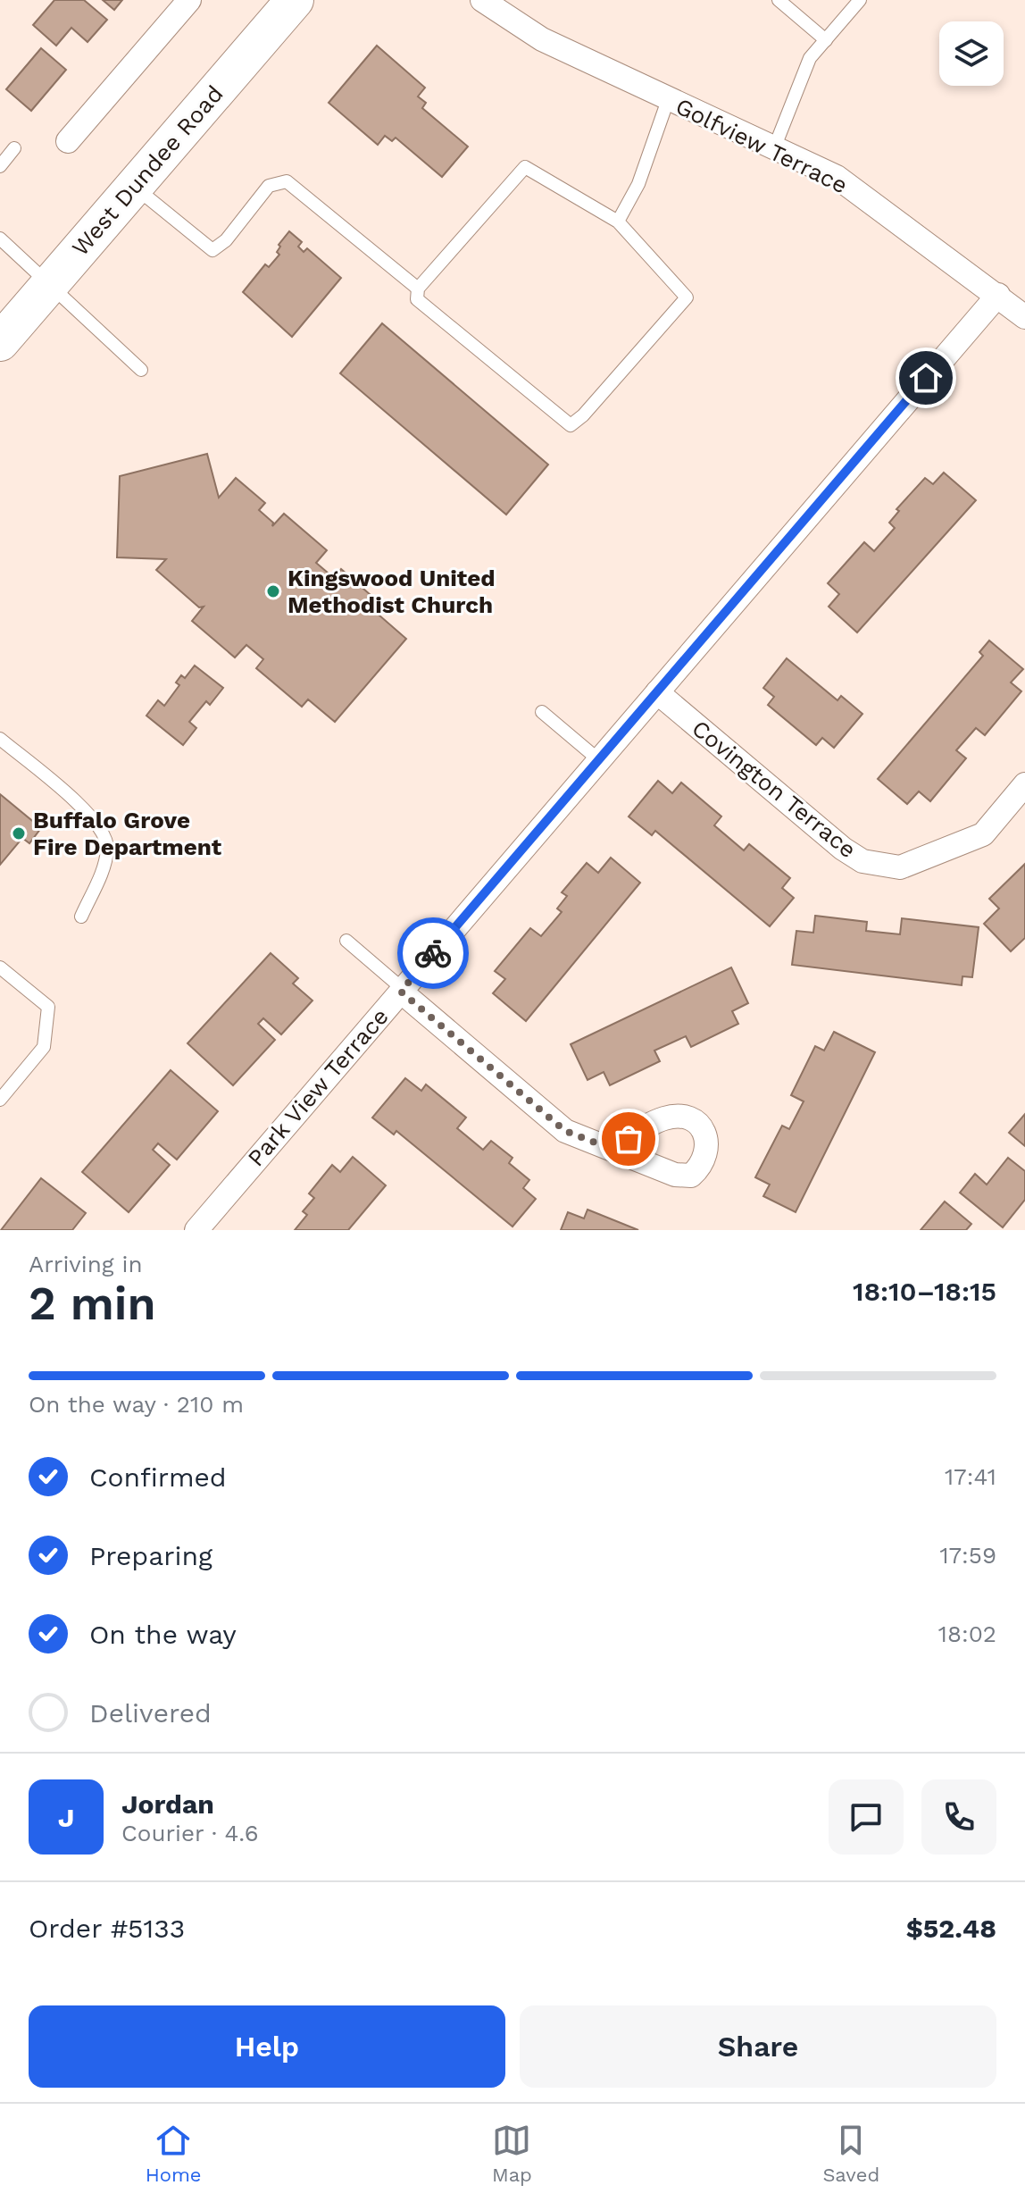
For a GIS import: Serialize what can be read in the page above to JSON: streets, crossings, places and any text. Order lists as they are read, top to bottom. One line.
{"streets":{"main road":["West Dundee Road"],"street":["Golfview Terrace","Covington Terrace","Park View Terrace"]},"crossings":[["Golfview Terrace","Park View Terrace"],["Covington Terrace","Park View Terrace"]],"places":["Kingswood United Methodist Church","Buffalo Grove Fire Department"],"page":{"heading":["2 min","Arriving in","18:10–18:15"],"panel":["Jordan","Courier · 4.6","Order #5133","$52.48"],"bar":"On the way · 210 m","list":[["Confirmed","17:41"],["Preparing","17:59"],["On the way","18:02"],"Delivered"],"round":"J","buttons":["Help","Share"],"tabs":["Home","Map","Saved"]}}
